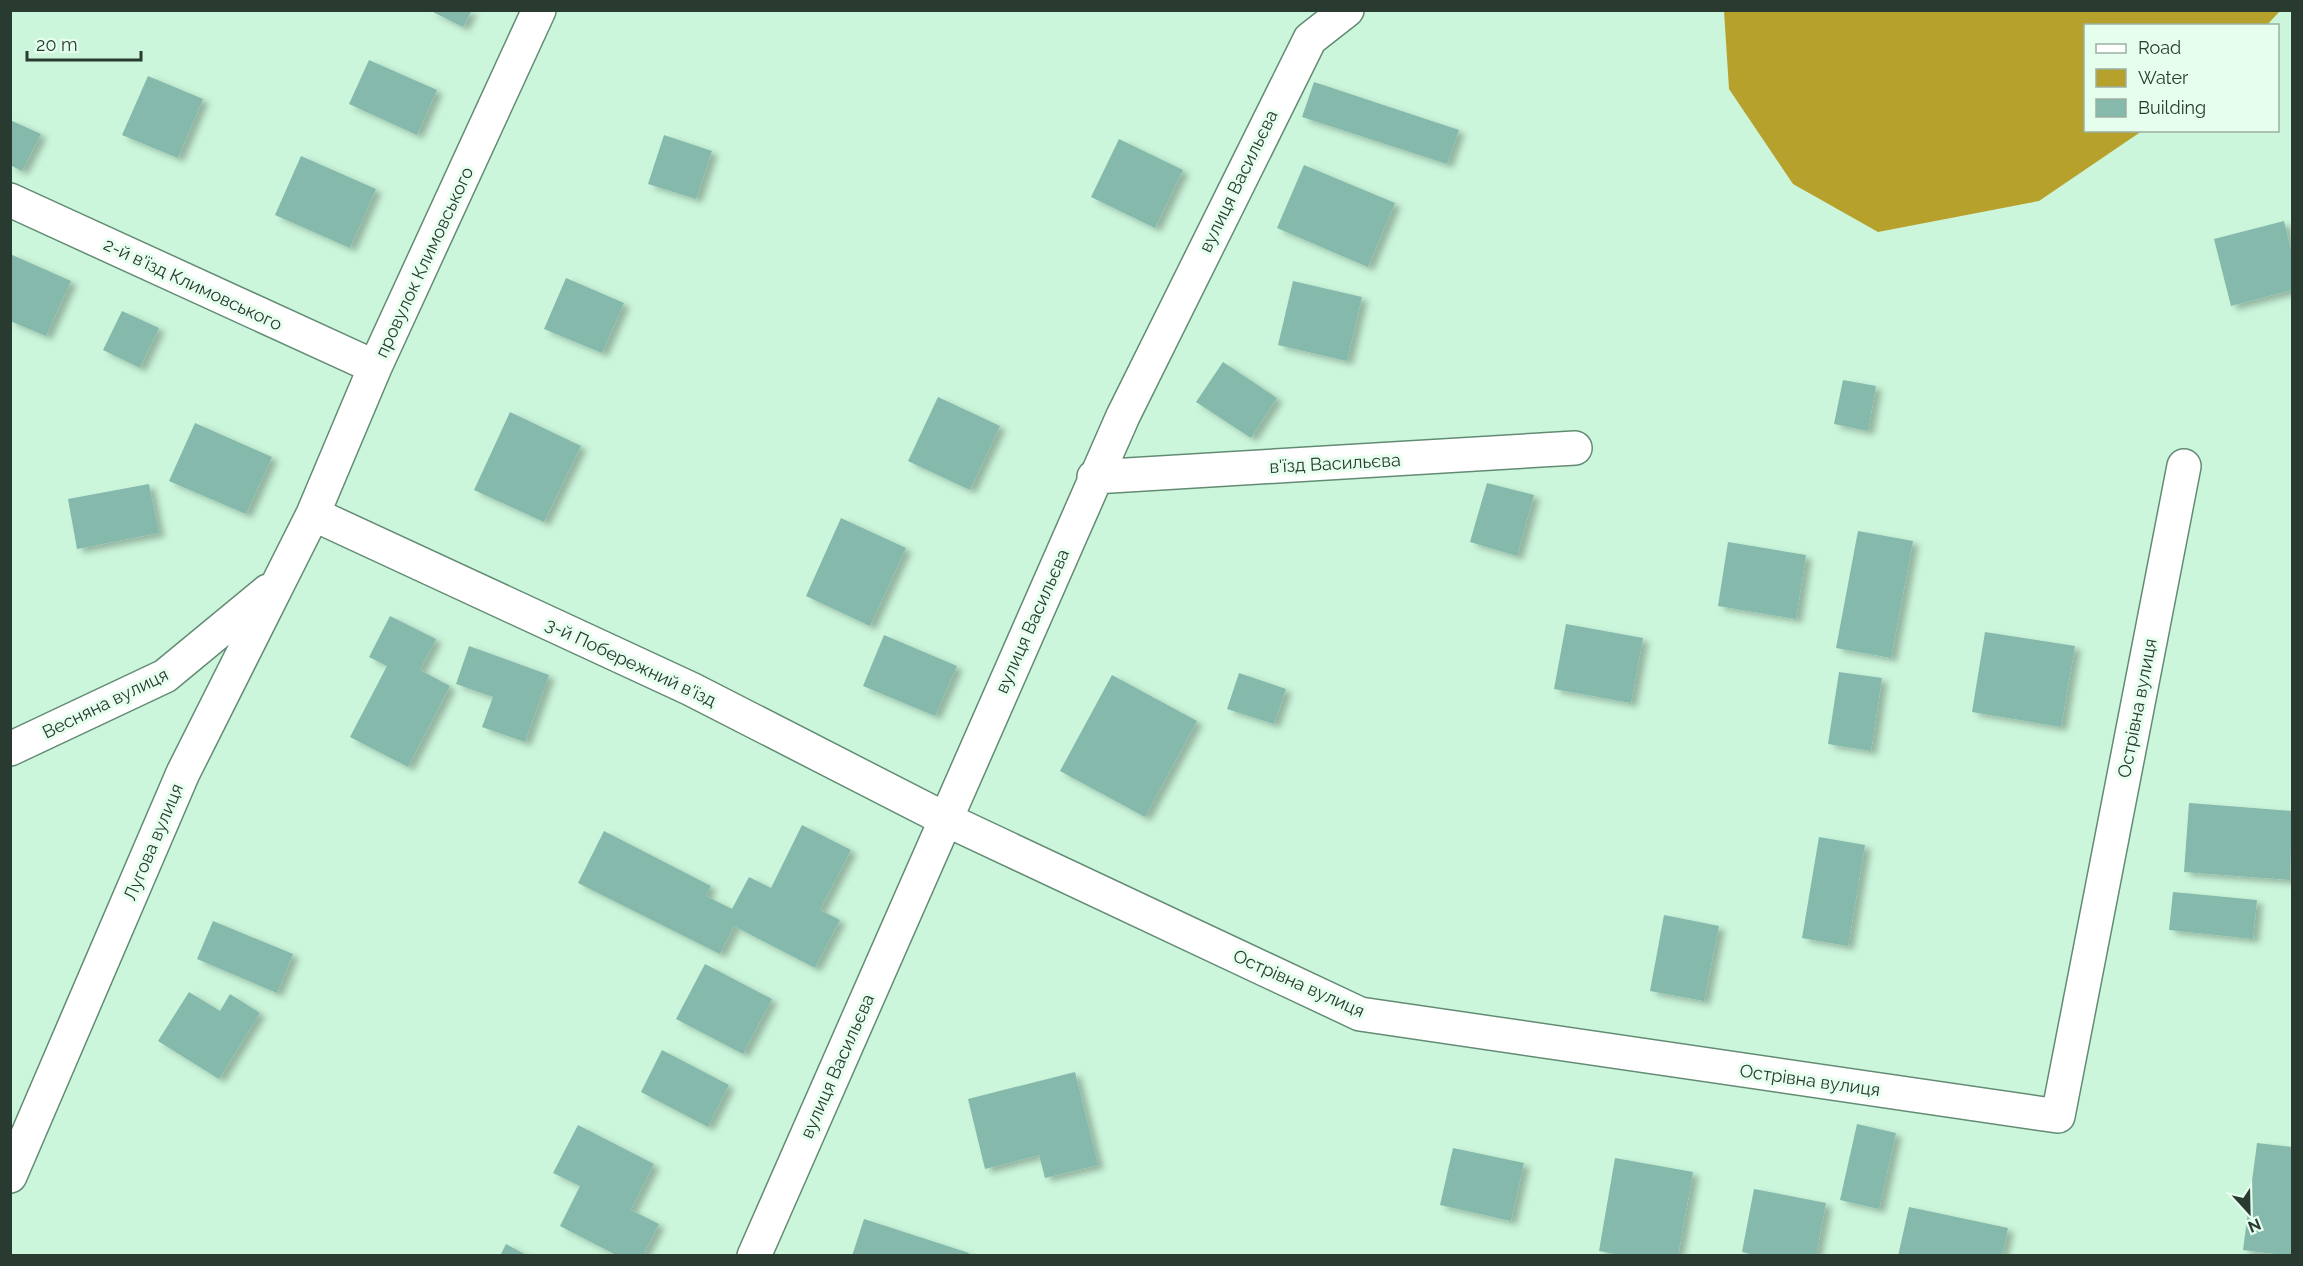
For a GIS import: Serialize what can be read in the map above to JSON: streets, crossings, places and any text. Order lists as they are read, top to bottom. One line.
{"streets":{"street":["вулиця Васильєва","провулок Климовського","2-й в'їзд Климовського","в'їзд Васильєва","3-й Побережний в'їзд","Весняна вулиця","Острівна вулиця","Лугова вулиця"]},"crossings":[["вулиця Васильєва","в'їзд Васильєва"],["вулиця Васильєва","3-й Побережний в'їзд"],["вулиця Васильєва","Острівна вулиця"],["провулок Климовського","2-й в'їзд Климовського"],["провулок Климовського","3-й Побережний в'їзд"],["провулок Климовського","Лугова вулиця"],["3-й Побережний в'їзд","Острівна вулиця"],["3-й Побережний в'їзд","Лугова вулиця"],["Весняна вулиця","Лугова вулиця"]],"legend":["Road","Water","Building"],"scale_bar":"20 m","north":"bottom"}
